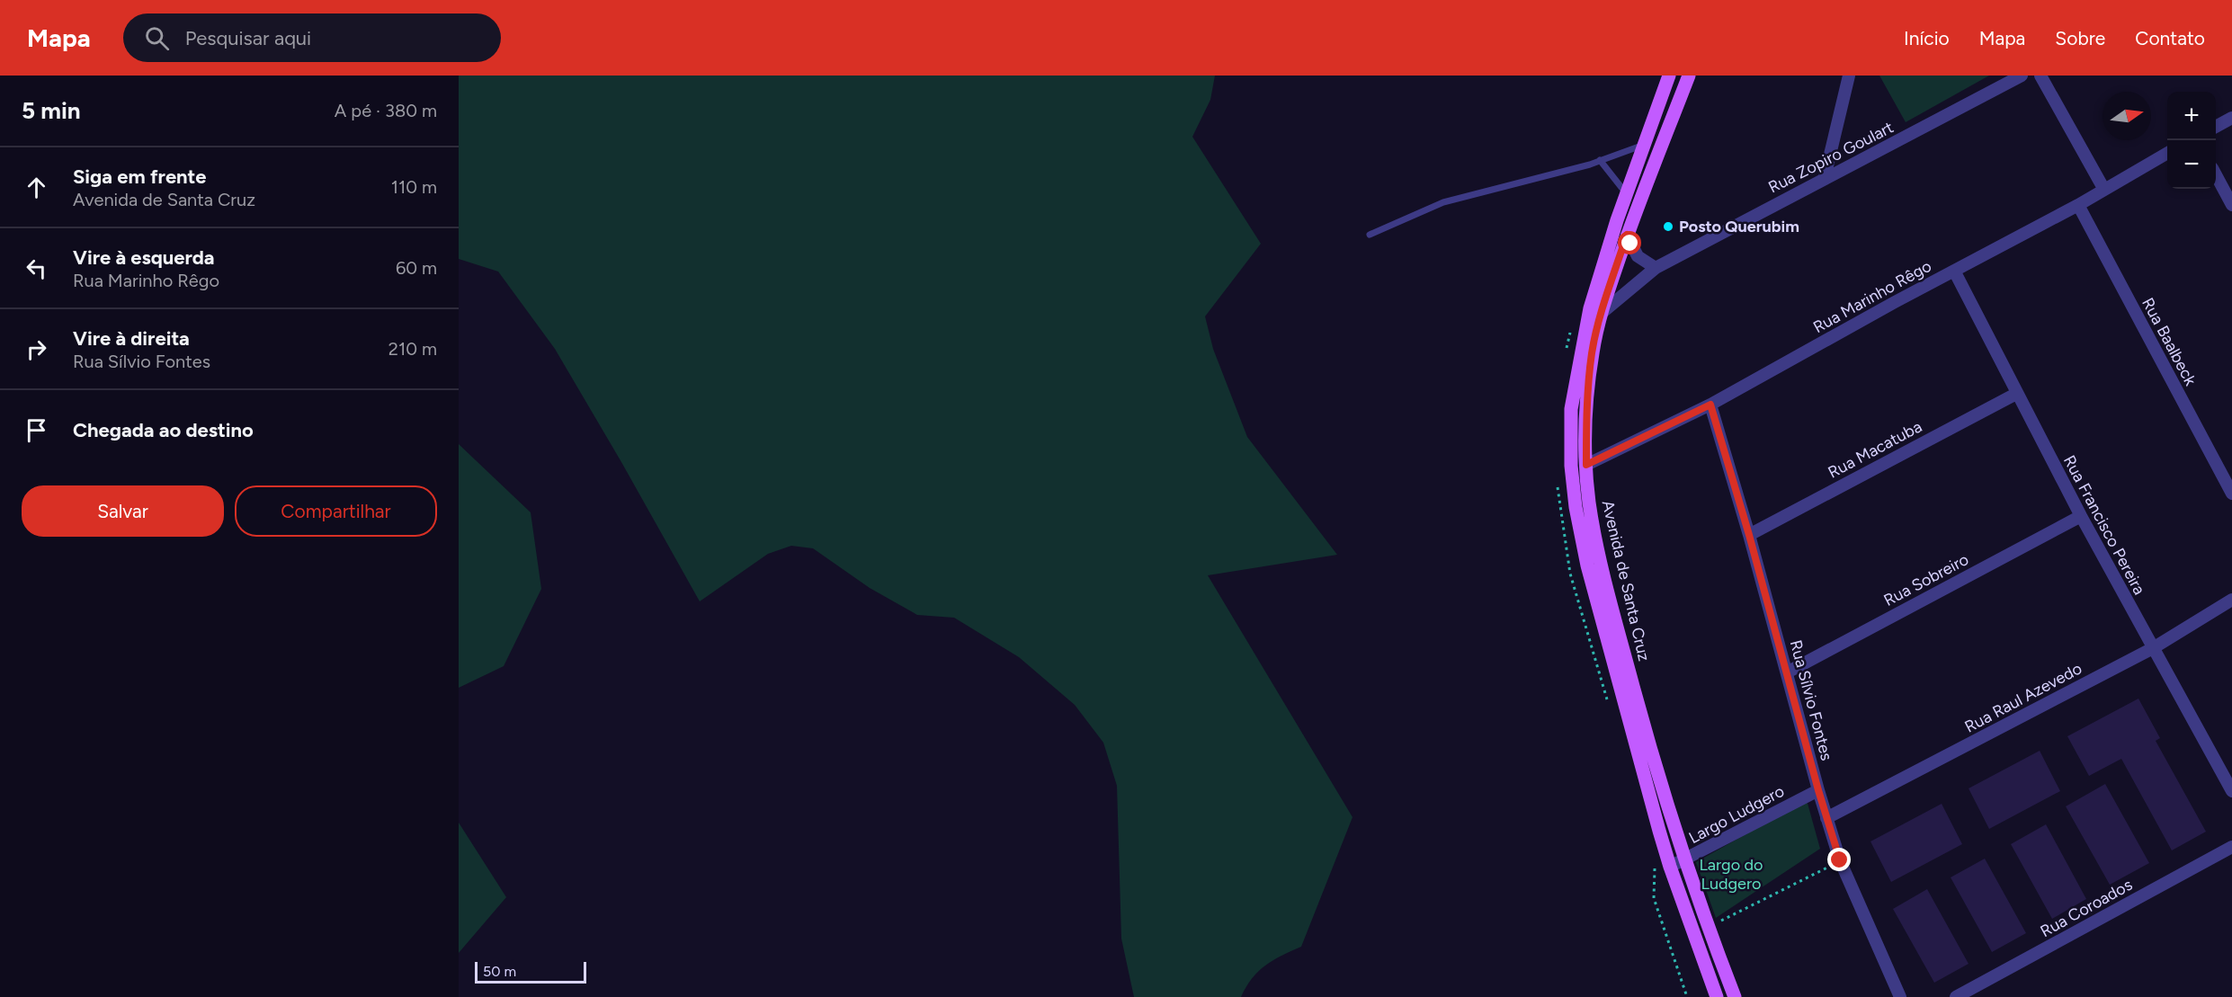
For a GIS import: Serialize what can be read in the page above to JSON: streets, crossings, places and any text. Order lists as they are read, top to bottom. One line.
{"streets":{"main road":["Avenida de Santa Cruz"],"street":["Rua Zopiro Goulart","Rua Marinho Rêgo","Rua Baalbeck","Rua Macatuba","Rua Francisco Pereira","Rua Sobreiro","Rua Raul Azevedo","Rua Sílvio Fontes","Largo Ludgero","Rua Coroados"]},"crossings":[["Rua Zopiro Goulart","Avenida de Santa Cruz"],["Rua Marinho Rêgo","Rua Baalbeck"],["Rua Marinho Rêgo","Rua Francisco Pereira"],["Rua Marinho Rêgo","Avenida de Santa Cruz"],["Rua Marinho Rêgo","Rua Sílvio Fontes"],["Rua Macatuba","Rua Francisco Pereira"],["Rua Macatuba","Rua Sílvio Fontes"],["Rua Francisco Pereira","Rua Sobreiro"],["Rua Francisco Pereira","Rua Raul Azevedo"],["Rua Sobreiro","Rua Sílvio Fontes"],["Avenida de Santa Cruz","Largo Ludgero"],["Rua Raul Azevedo","Rua Sílvio Fontes"],["Rua Sílvio Fontes","Largo Ludgero"]],"parks":["Largo do Ludgero"],"places":["Posto Querubim"],"scale_bar":"50 m","north":"right","page":{"header":"Mapa","search":"Pesquisar aqui","nav":["Início","Mapa","Sobre","Contato"],"heading":["5 min","A pé · 380 m"],"map_buttons":["+","−"],"list":[["Siga em frente","Avenida de Santa Cruz","110 m"],["Vire à esquerda","Rua Marinho Rêgo","60 m"],["Vire à direita","Rua Sílvio Fontes","210 m"],"Chegada ao destino"],"buttons":["Salvar","Compartilhar"],"scale":"50 m"}}
